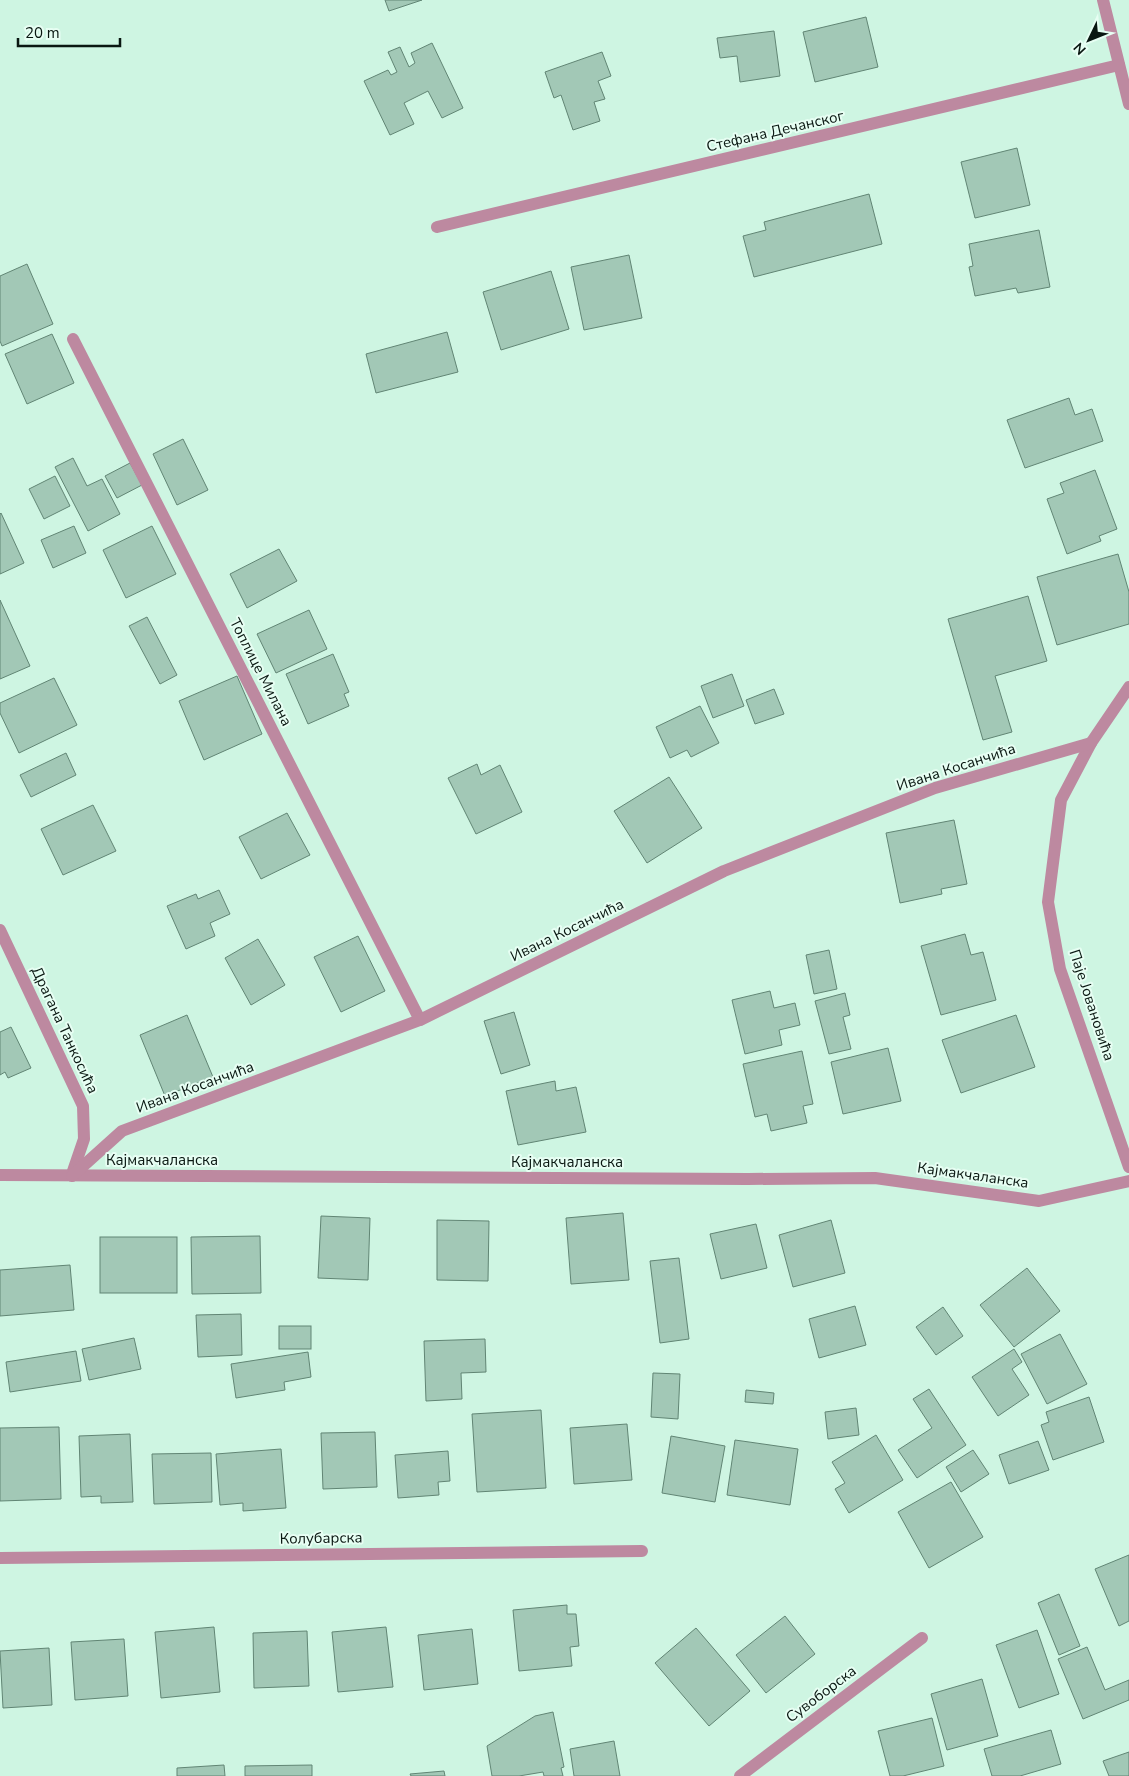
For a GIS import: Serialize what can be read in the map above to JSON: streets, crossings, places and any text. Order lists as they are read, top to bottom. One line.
{"streets":{"street":["Стефана Дечанског","Топлице Милана","Ивана Косанчића","Паје Јовановића","Драгана Танкосића","Кајмакчаланска","Колубарска","Сувоборска"]},"crossings":[["Топлице Милана","Ивана Косанчића"],["Ивана Косанчића","Паје Јовановића"],["Ивана Косанчића","Драгана Танкосића"],["Ивана Косанчића","Кајмакчаланска"],["Драгана Танкосића","Кајмакчаланска"]],"scale_bar":"20 m","north":"bottom left"}
